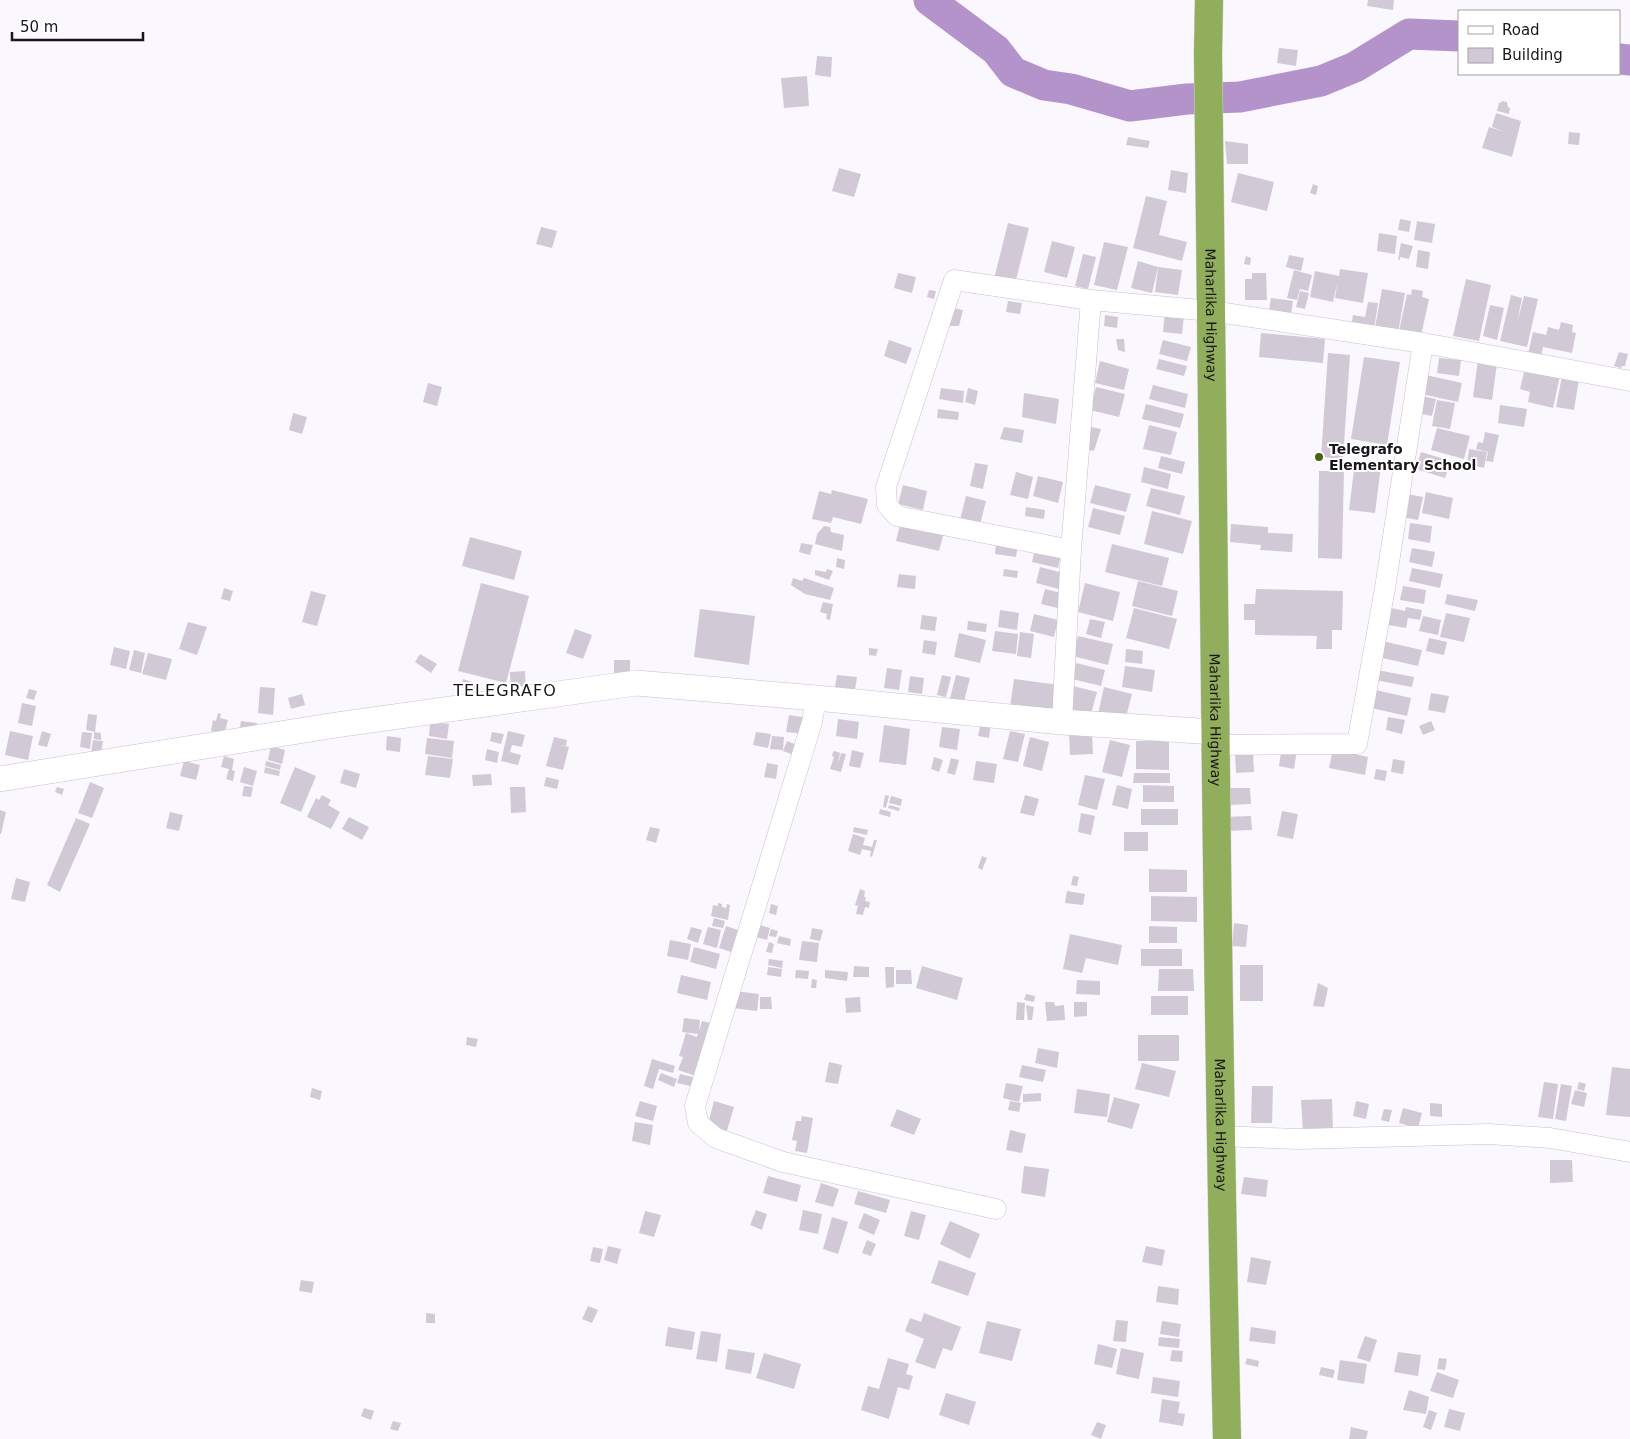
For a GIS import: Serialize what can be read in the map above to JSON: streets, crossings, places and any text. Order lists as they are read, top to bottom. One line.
{"streets":{"highway":["Maharlika Highway"]},"districts":["TELEGRAFO"],"places":["Telegrafo Elementary School"],"legend":["Road","Building"],"scale_bar":"50 m"}
